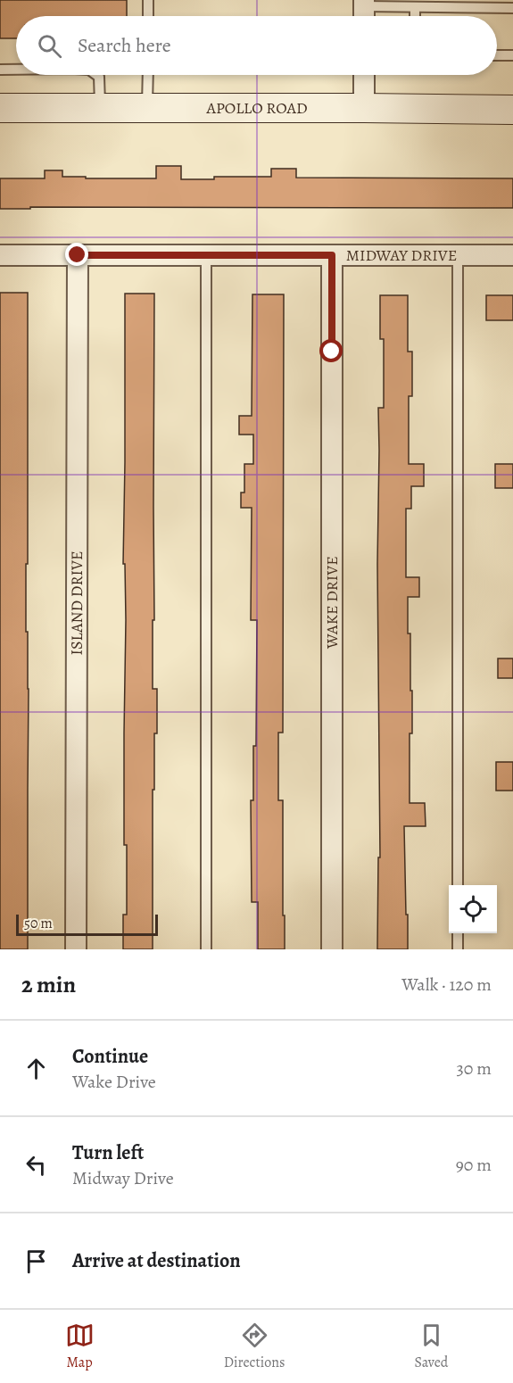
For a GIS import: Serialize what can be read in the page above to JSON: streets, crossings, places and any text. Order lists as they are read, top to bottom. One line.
{"streets":{"street":["APOLLO ROAD","MIDWAY DRIVE","ISLAND DRIVE","WAKE DRIVE"]},"crossings":[["MIDWAY DRIVE","ISLAND DRIVE"],["MIDWAY DRIVE","WAKE DRIVE"]],"scale_bar":"50 m","page":{"search":"Search here","scale":"50 m","heading":["2 min","Walk · 120 m"],"list":[["Continue","Wake Drive","30 m"],["Turn left","Midway Drive","90 m"],"Arrive at destination"],"nav":["Map","Directions","Saved"]}}
